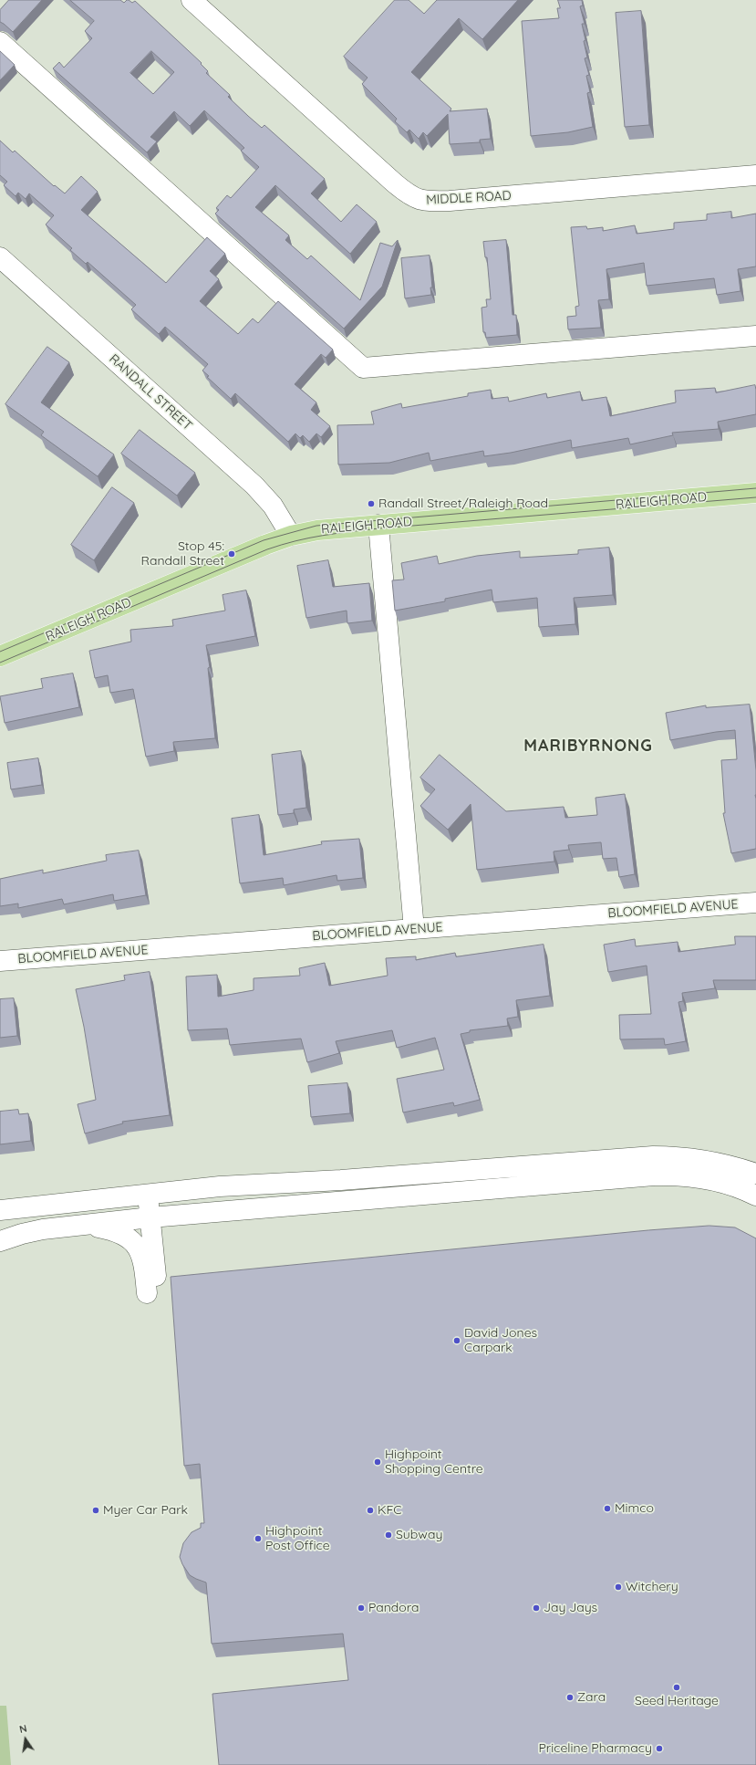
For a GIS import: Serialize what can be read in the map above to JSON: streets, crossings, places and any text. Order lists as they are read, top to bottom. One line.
{"streets":{"main road":["RALEIGH ROAD"],"street":["MIDDLE ROAD","RANDALL STREET","BLOOMFIELD AVENUE"]},"crossings":[["RANDALL STREET","RALEIGH ROAD"]],"districts":["MARIBYRNONG"],"places":["Randall Street/Raleigh Road","Stop 45: Randall Street","David Jones Carpark","Highpoint Shopping Centre","Mimco","Myer Car Park","KFC","Subway","Highpoint Post Office","Witchery","Pandora","Jay Jays","Seed Heritage","Zara","Priceline Pharmacy"],"north":"top"}
